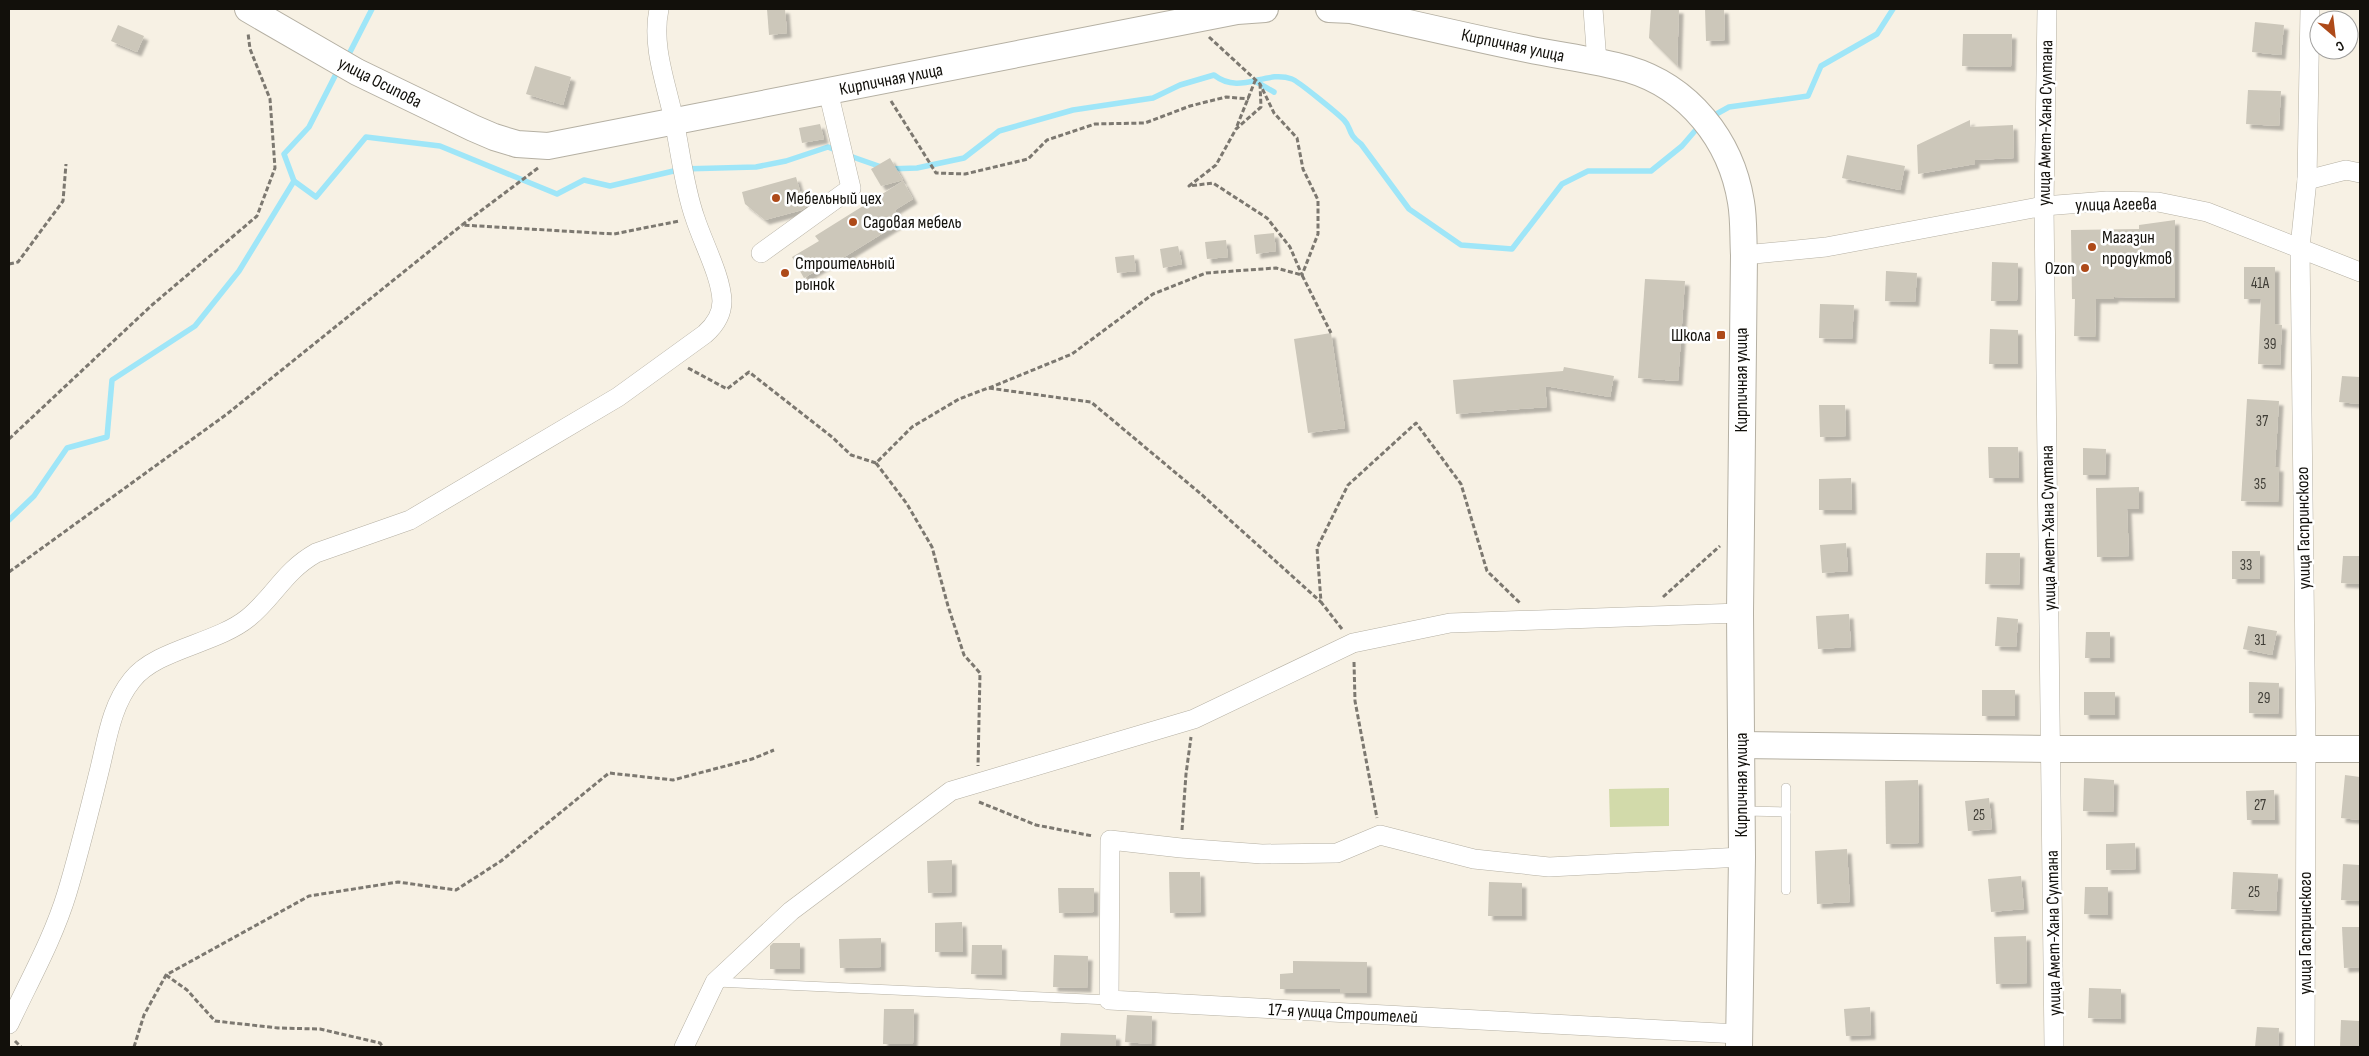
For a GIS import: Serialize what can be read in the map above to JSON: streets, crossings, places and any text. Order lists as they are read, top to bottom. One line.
{"streets":{"main road":["Кирпичная улица","улица Осипова"],"street":["улица Амет-Хана Султана","улица Агеева","улица Гаспринского","17-я улица Строителей"]},"crossings":[["Кирпичная улица","улица Осипова"],["Кирпичная улица","улица Агеева"],["Кирпичная улица","17-я улица Строителей"],["улица Амет-Хана Султана","улица Агеева"],["улица Агеева","улица Гаспринского"]],"places":{"other":["Мебельный цех","Садовая мебель","Магазин продуктов","Ozon","Строительный рынок"],"transit":["Школа"]},"house_numbers":["41А","39","37","35","33","31","29","27","25","25"],"north":"bottom right"}
